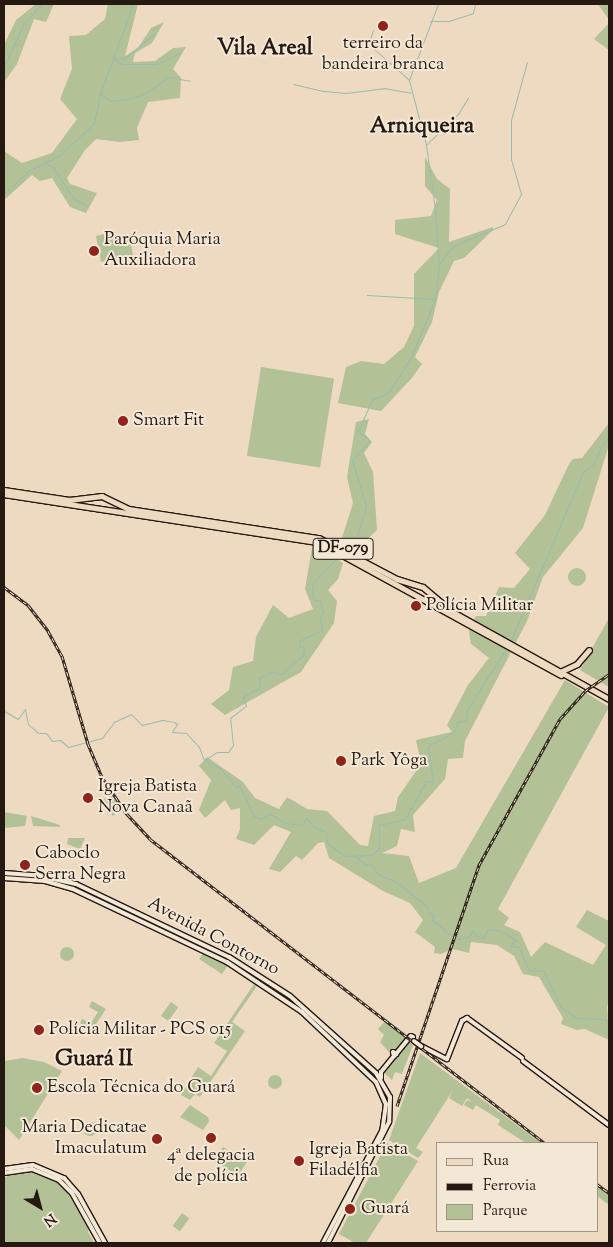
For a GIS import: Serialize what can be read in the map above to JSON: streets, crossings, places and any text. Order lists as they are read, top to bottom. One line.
{"streets":{"main road":["DF-079","Avenida Contorno"]},"districts":["Vila Areal","Arniqueira","Guará II"],"places":["terreiro da bandeira branca","Paróquia Maria Auxiliadora","Smart Fit","Polícia Militar","Park Yôga","Igreja Batista Nova Canaã","Caboclo Serra Negra","Polícia Militar - PCS 015","Escola Técnica do Guará","4ª delegacia de polícia","Maria Dedicatae Imaculatum","Igreja Batista Filadélfia","Guará"],"legend":["Rua","Ferrovia","Parque"],"north":"bottom right"}
